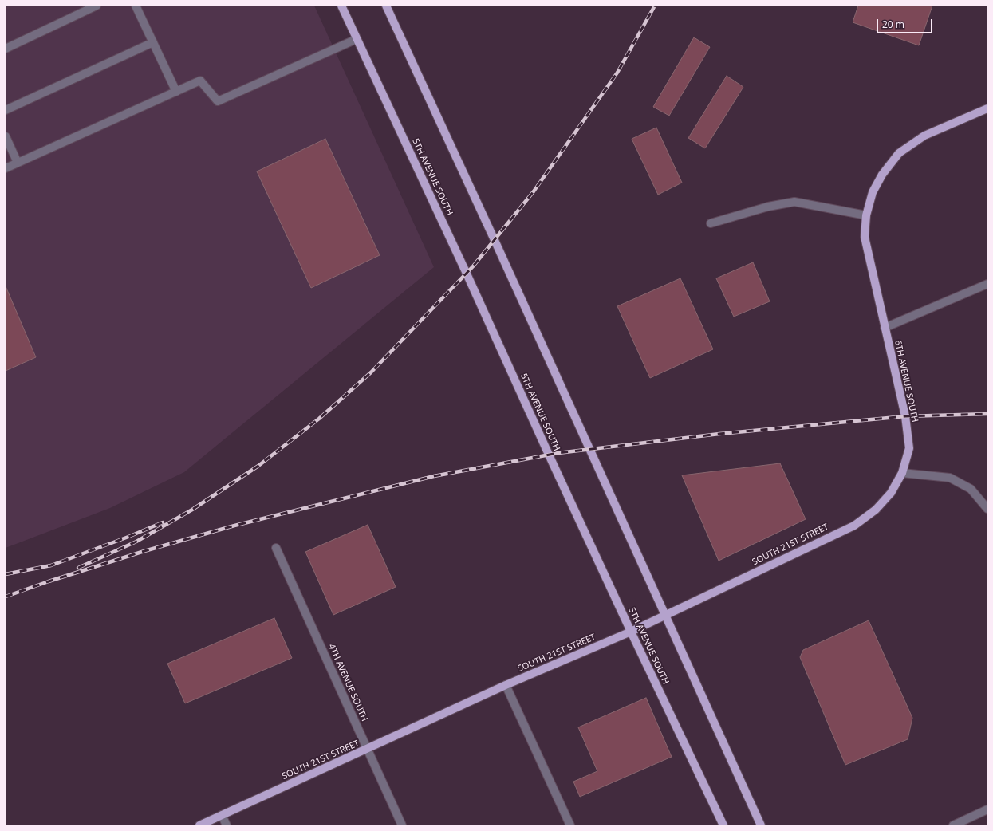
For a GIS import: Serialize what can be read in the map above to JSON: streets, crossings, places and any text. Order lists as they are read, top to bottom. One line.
{"streets":{"main road":["5TH AVENUE SOUTH","6TH AVENUE SOUTH","SOUTH 21ST STREET"],"street":["4TH AVENUE SOUTH"]},"crossings":[["5TH AVENUE SOUTH","SOUTH 21ST STREET"],["6TH AVENUE SOUTH","SOUTH 21ST STREET"],["SOUTH 21ST STREET","4TH AVENUE SOUTH"]],"scale_bar":"20 m"}
